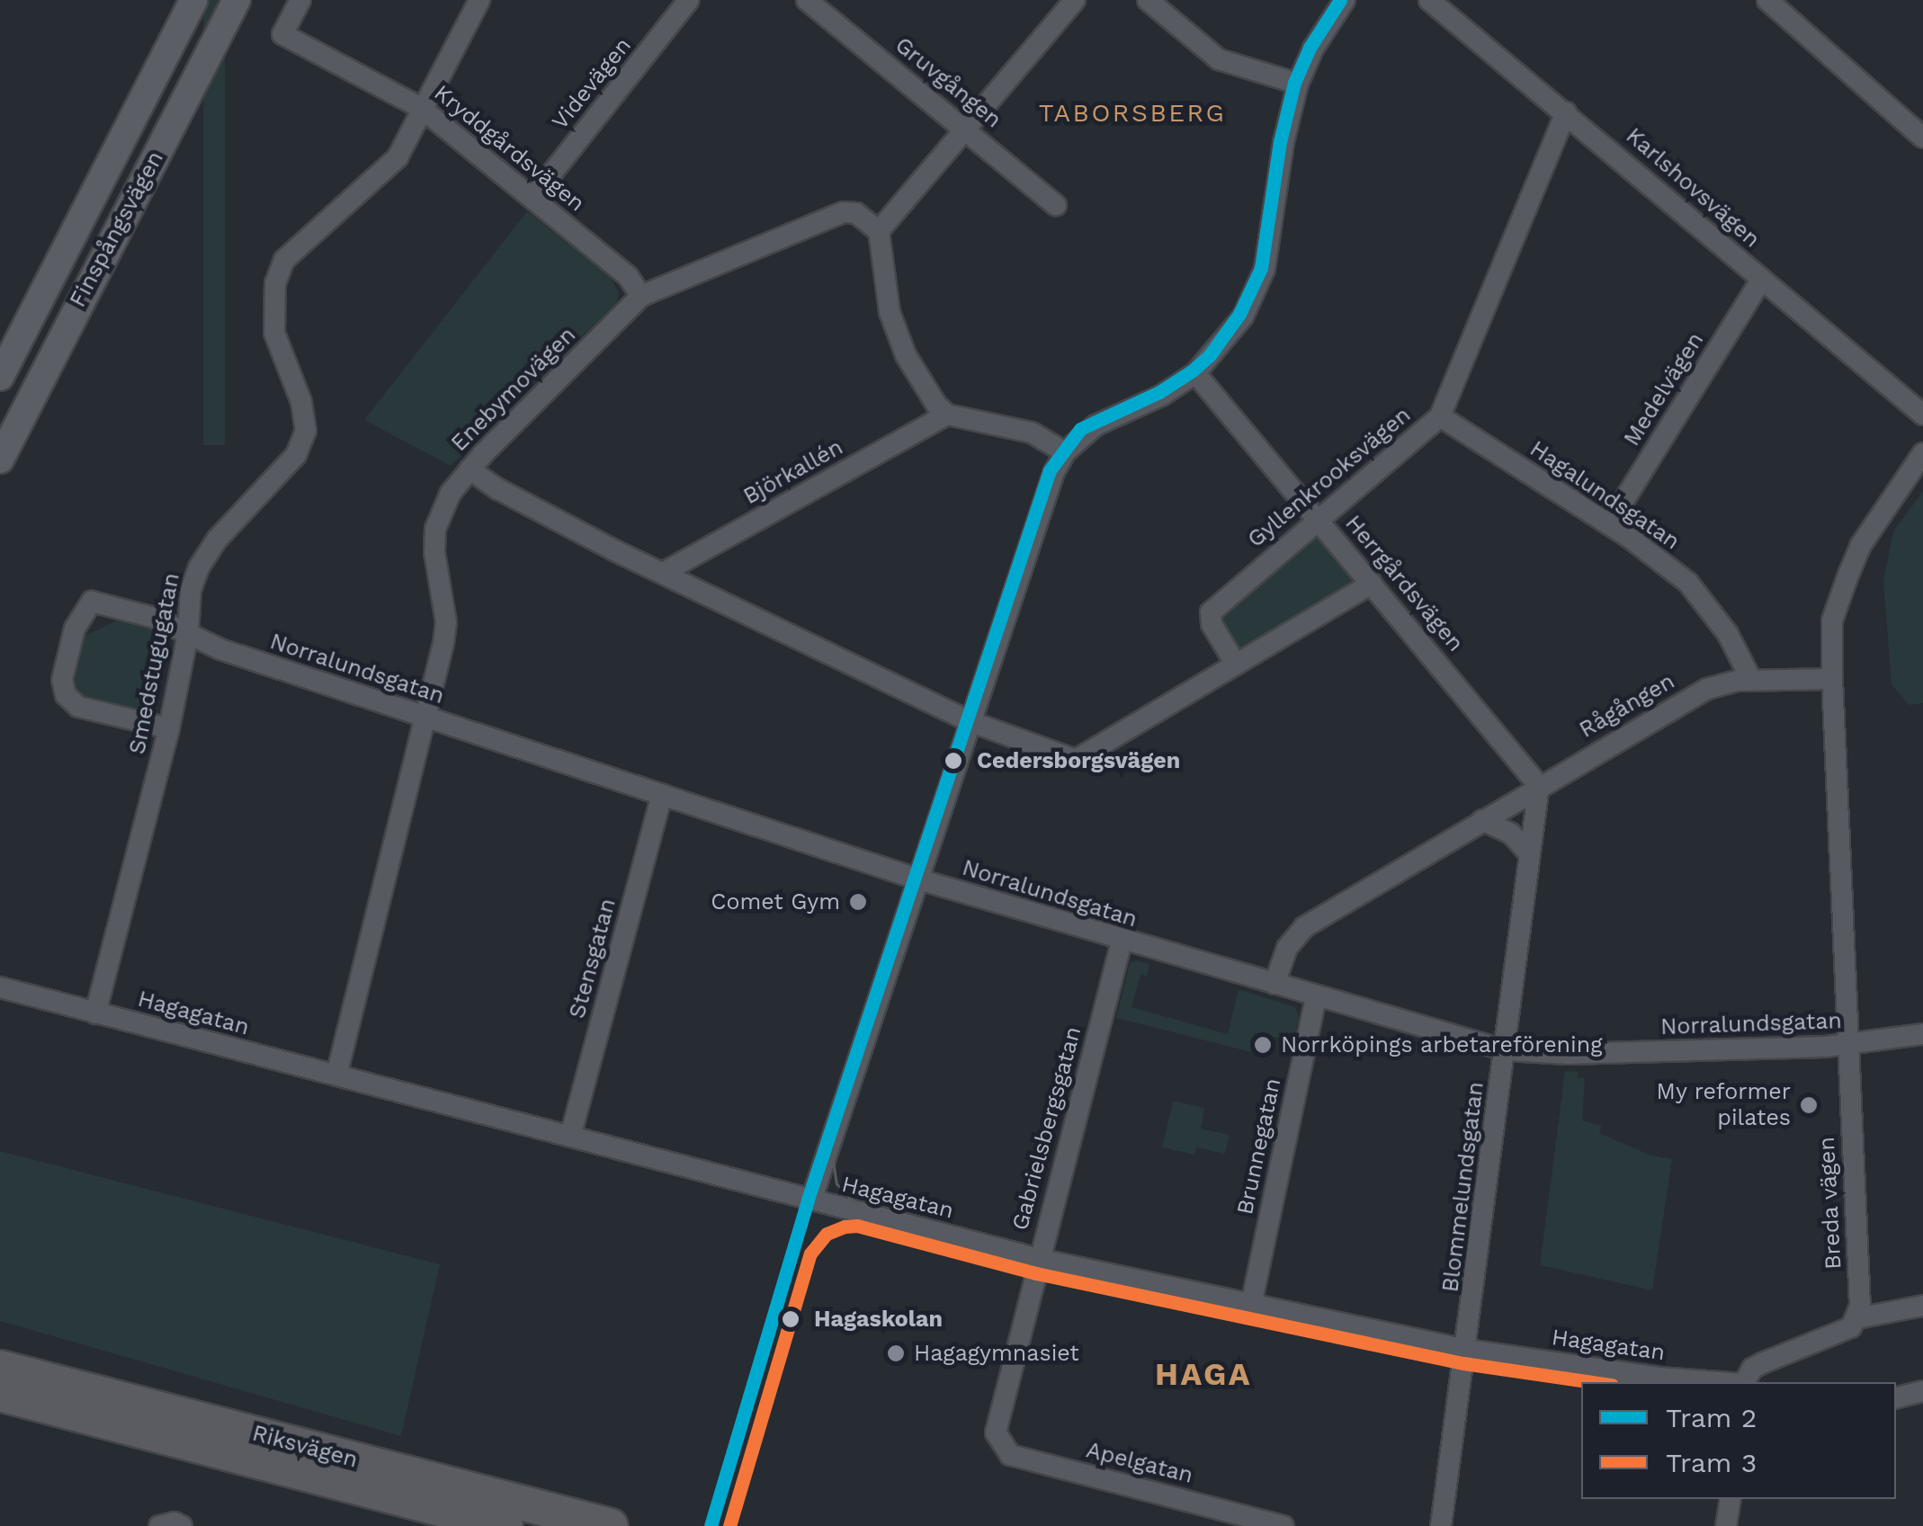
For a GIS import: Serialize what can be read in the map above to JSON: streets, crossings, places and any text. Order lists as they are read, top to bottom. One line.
{"streets":{"highway":["Riksvägen"],"main road":["Finspångsvägen"],"street":["Gruvgången","Videvägen","Kryddgårdsvägen","Karlshovsvägen","Enebymovägen","Medelvägen","Björkallén","Gyllenkrooksvägen","Hagalundsgatan","Herrgårdsvägen","Smedstugugatan","Norralundsgatan","Rågången","Stensgatan","Hagagatan","Gabrielsbergsgatan","Brunnegatan","Blommelundsgatan","Breda vägen","Apelgatan"]},"crossings":[["Videvägen","Kryddgårdsvägen"],["Kryddgårdsvägen","Enebymovägen"],["Kryddgårdsvägen","Smedstugugatan"],["Karlshovsvägen","Medelvägen"],["Karlshovsvägen","Gyllenkrooksvägen"],["Enebymovägen","Norralundsgatan"],["Enebymovägen","Hagagatan"],["Medelvägen","Hagalundsgatan"],["Gyllenkrooksvägen","Hagalundsgatan"],["Gyllenkrooksvägen","Herrgårdsvägen"],["Hagalundsgatan","Rågången"],["Herrgårdsvägen","Rågången"],["Herrgårdsvägen","Blommelundsgatan"],["Smedstugugatan","Norralundsgatan"],["Smedstugugatan","Hagagatan"],["Norralundsgatan","Rågången"],["Norralundsgatan","Stensgatan"],["Norralundsgatan","Gabrielsbergsgatan"],["Norralundsgatan","Brunnegatan"],["Norralundsgatan","Blommelundsgatan"],["Norralundsgatan","Breda vägen"],["Rågången","Blommelundsgatan"],["Rågången","Breda vägen"],["Stensgatan","Hagagatan"],["Hagagatan","Gabrielsbergsgatan"],["Hagagatan","Brunnegatan"],["Hagagatan","Blommelundsgatan"],["Gabrielsbergsgatan","Apelgatan"]],"districts":["TABORSBERG","HAGA"],"places":["Cedersborgsvägen","Comet Gym","Norrköpings arbetareförening","My reformer pilates","Hagaskolan","Hagagymnasiet"],"lines":["tram line 2","tram line 3"],"legend":["Tram 2","Tram 3"]}
